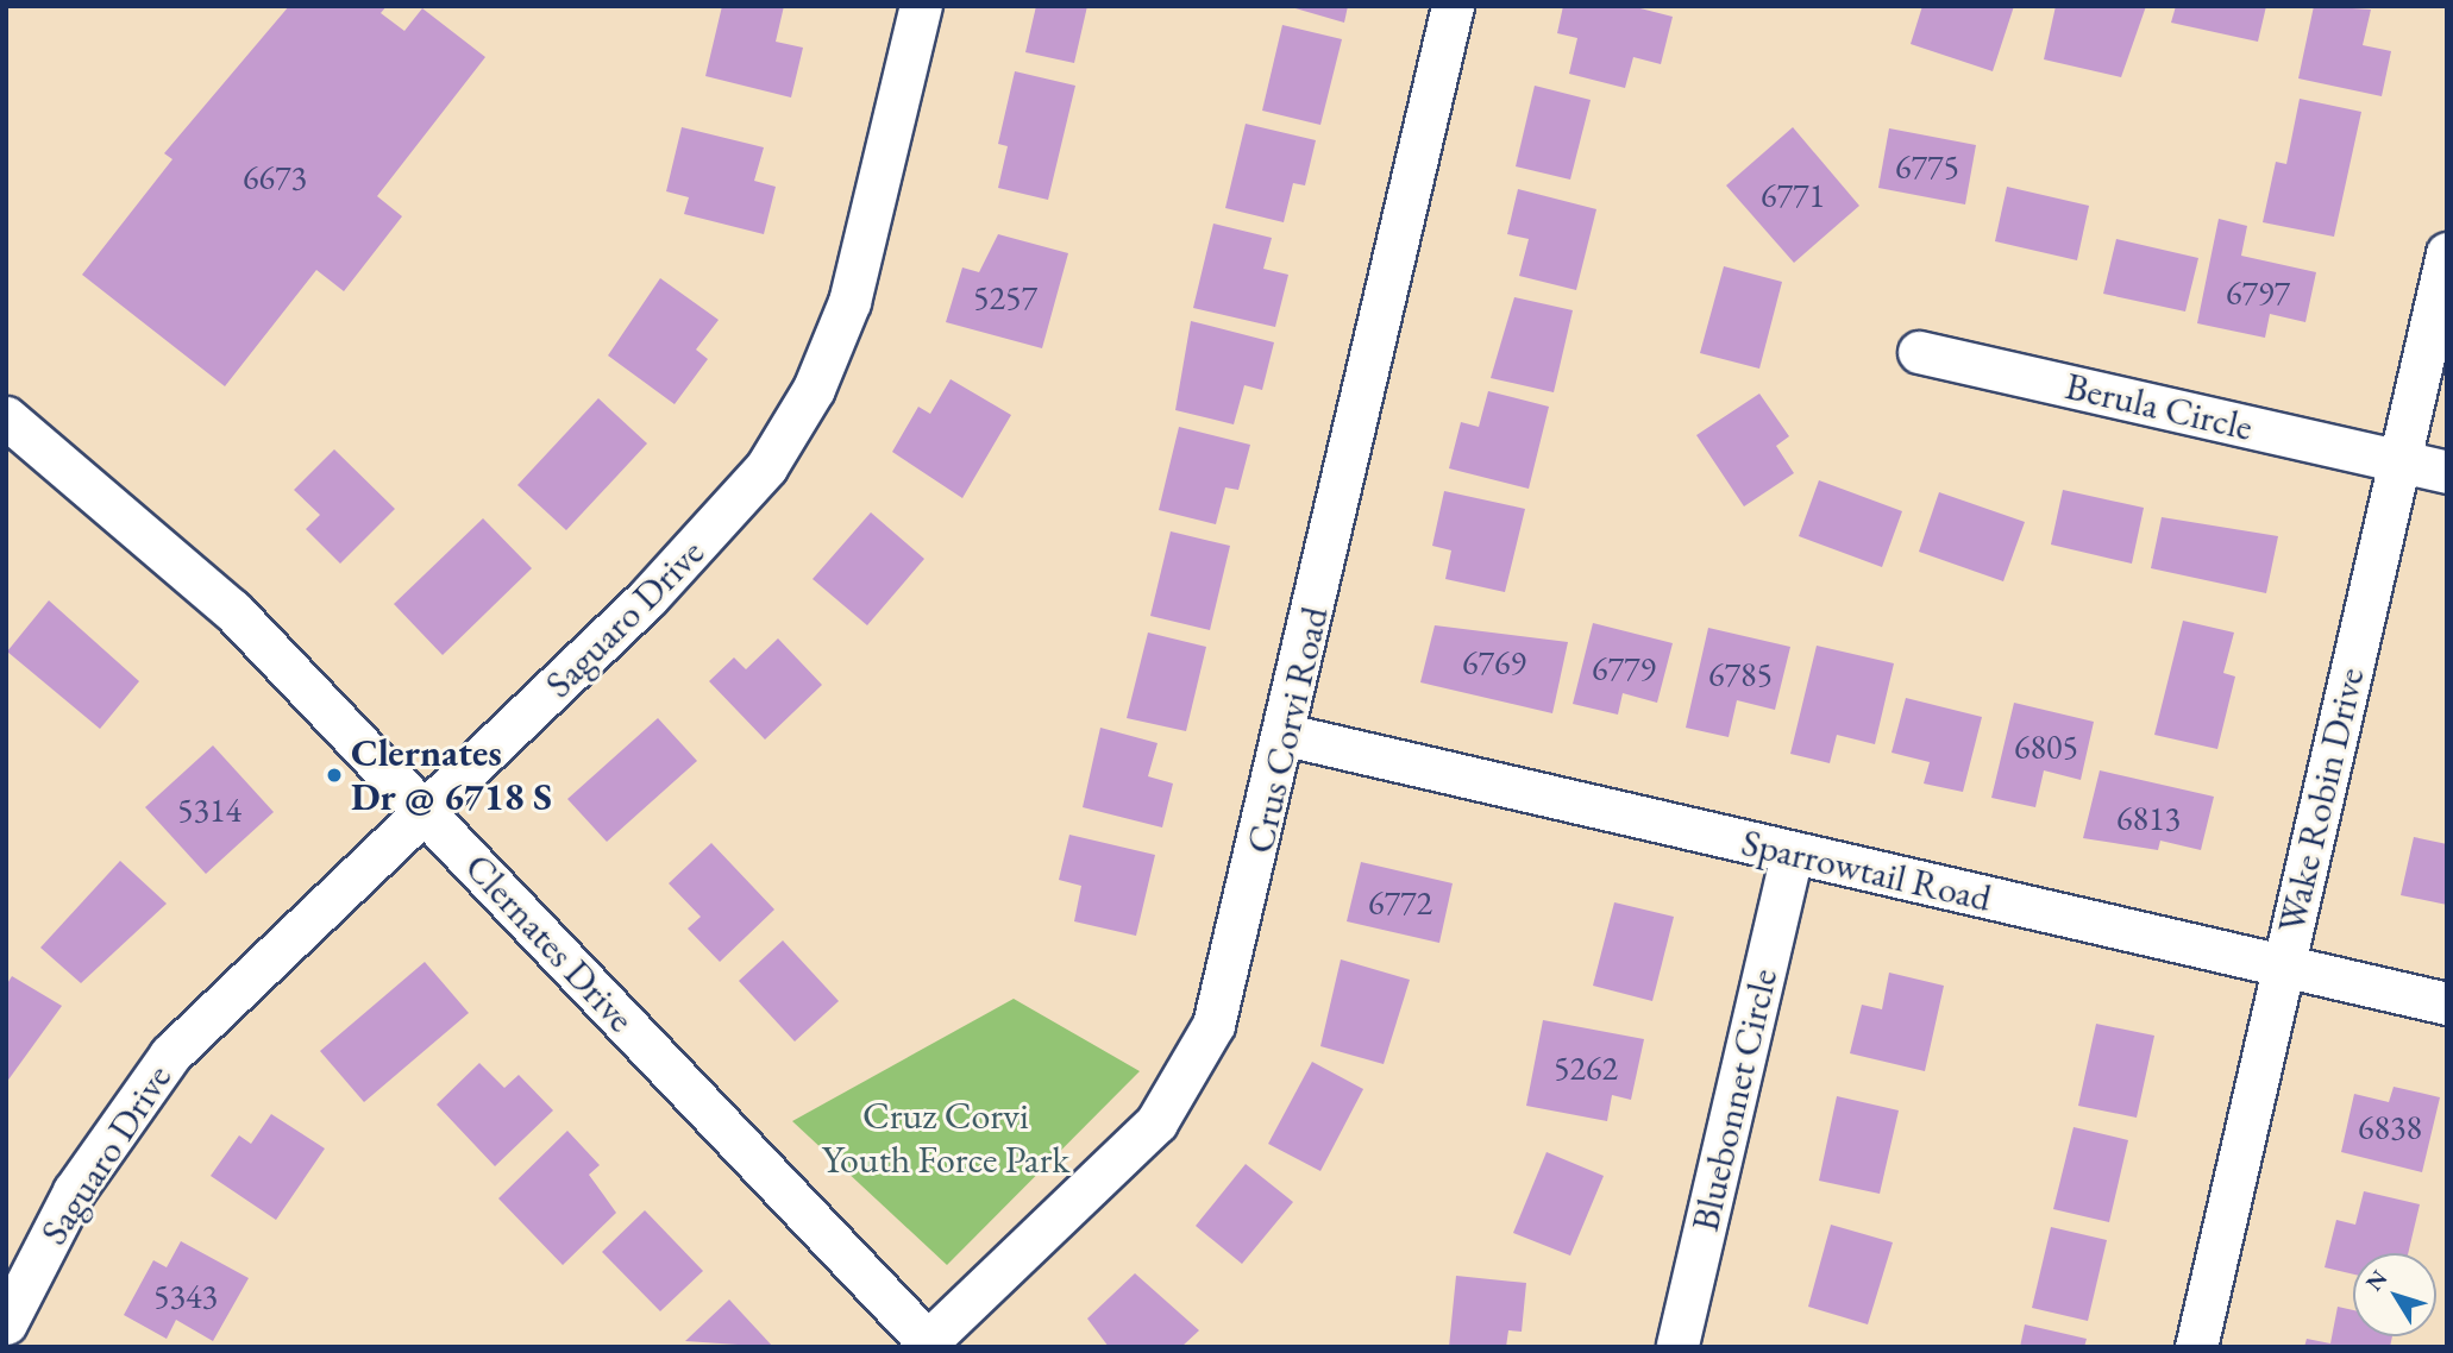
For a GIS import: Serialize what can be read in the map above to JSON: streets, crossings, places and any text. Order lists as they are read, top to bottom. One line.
{"streets":{"street":["Berula Circle","Saguaro Drive","Crus Corvi Road","Wake Robin Drive","Sparrowtail Road","Clernates Drive","Bluebonnet Circle"]},"crossings":[["Berula Circle","Wake Robin Drive"],["Saguaro Drive","Clernates Drive"],["Crus Corvi Road","Sparrowtail Road"],["Crus Corvi Road","Clernates Drive"],["Wake Robin Drive","Sparrowtail Road"],["Sparrowtail Road","Bluebonnet Circle"]],"parks":["Cruz Corvi Youth Force Park"],"places":["Clernates Dr @ 6718 S"],"house_numbers":["6775","6673","6771","6797","5257","6769","6779","6785","6805","5314","6813","6772","5262","6838","5343"],"north":"top left"}
